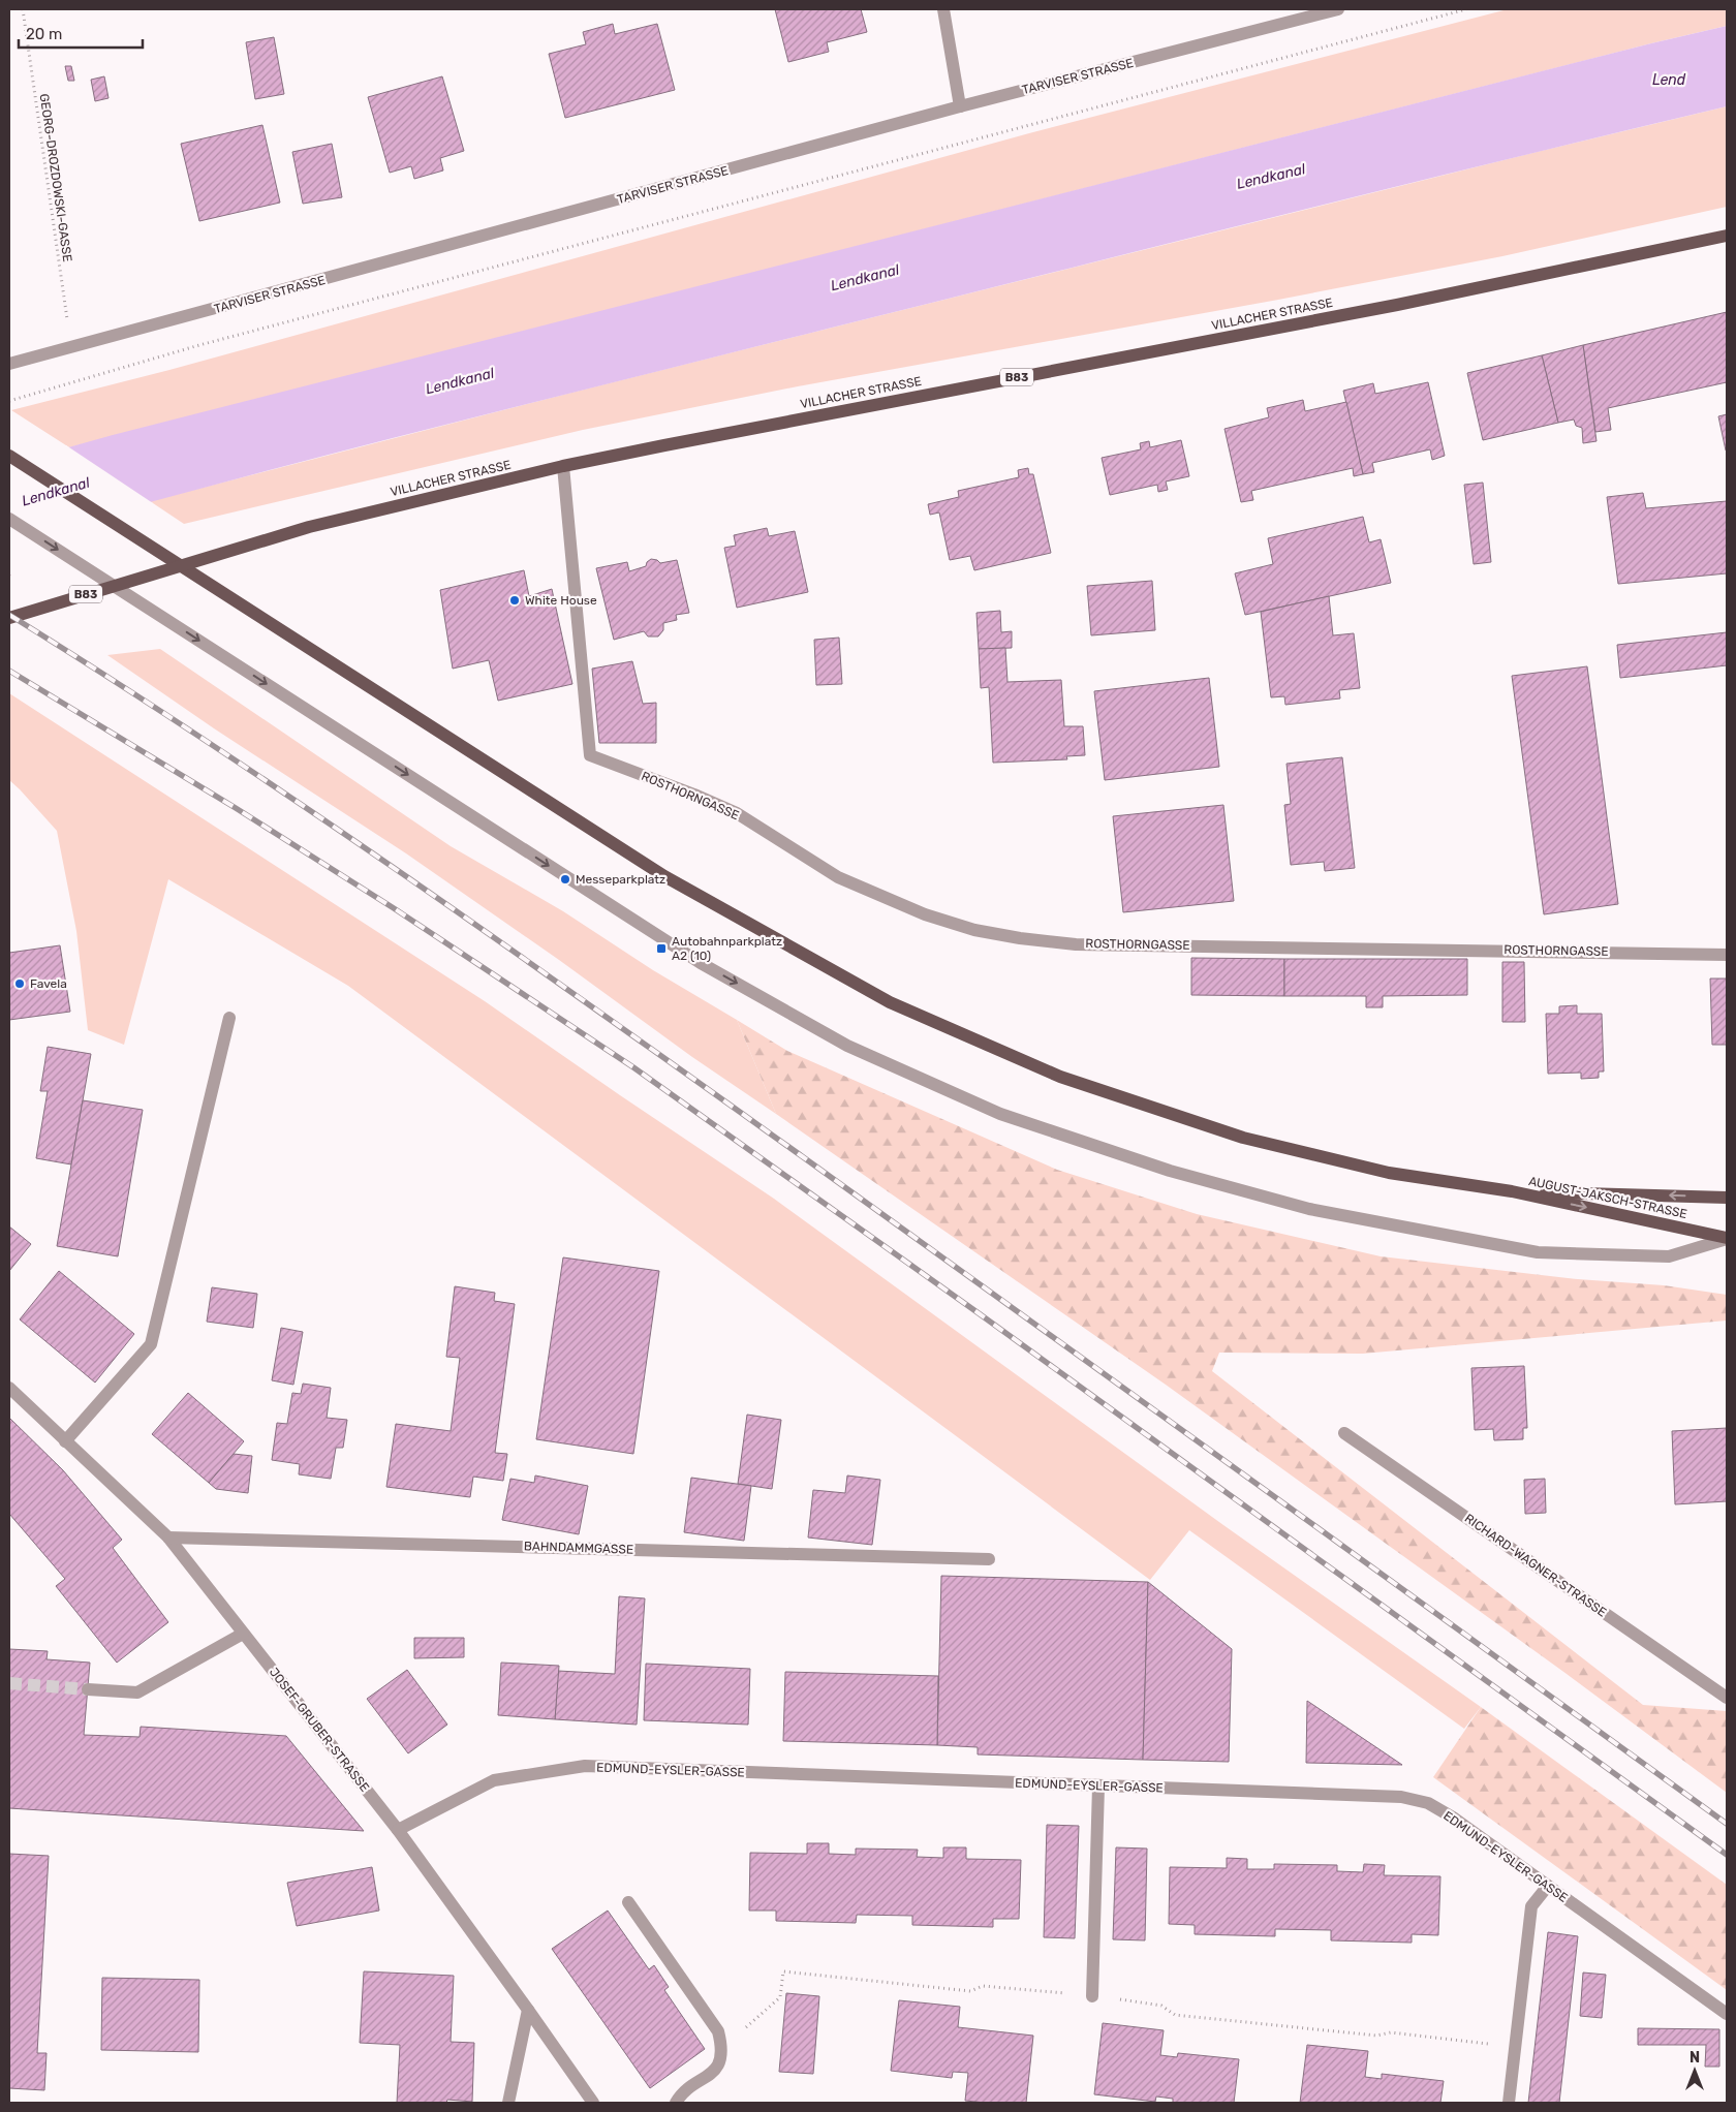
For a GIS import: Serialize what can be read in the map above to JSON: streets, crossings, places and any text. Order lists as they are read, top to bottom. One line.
{"streets":{"main road":["VILLACHER STRASSE","B83","AUGUST-JAKSCH-STRASSE"],"street":["TARVISER STRASSE","ROSTHORNGASSE","BAHNDAMMGASSE","RICHARD-WAGNER-STRASSE","JOSEF-GRUBER-STRASSE","EDMUND-EYSLER-GASSE"],"path":["GEORG-DROZDOWSKI-GASSE"]},"crossings":[["TARVISER STRASSE","GEORG-DROZDOWSKI-GASSE"],["VILLACHER STRASSE","ROSTHORNGASSE"],["BAHNDAMMGASSE","JOSEF-GRUBER-STRASSE"],["JOSEF-GRUBER-STRASSE","EDMUND-EYSLER-GASSE"]],"water":["Lend","Lendkanal"],"places":{"other":["White House","Messeparkplatz","Favela"],"transit":["Autobahnparkplatz A2 (10)"]},"scale_bar":"20 m","north":"top"}
